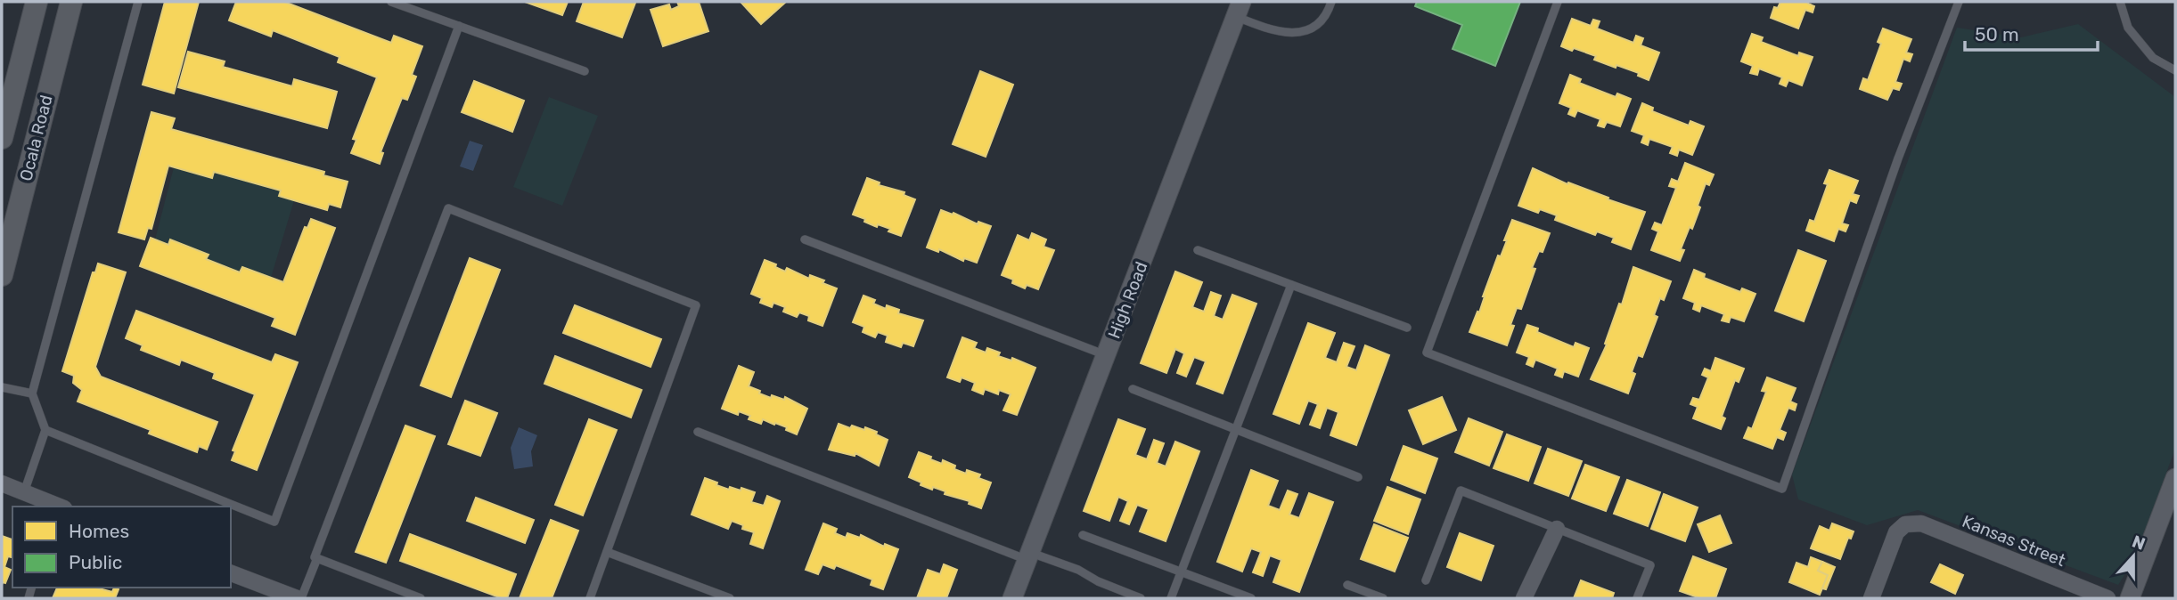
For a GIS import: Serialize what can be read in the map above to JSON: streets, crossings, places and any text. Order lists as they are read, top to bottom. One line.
{"streets":{"main road":["Ocala Road"],"street":["High Road","Kansas Street"]},"legend":["Homes","Public"],"scale_bar":"50 m","north":"top"}
